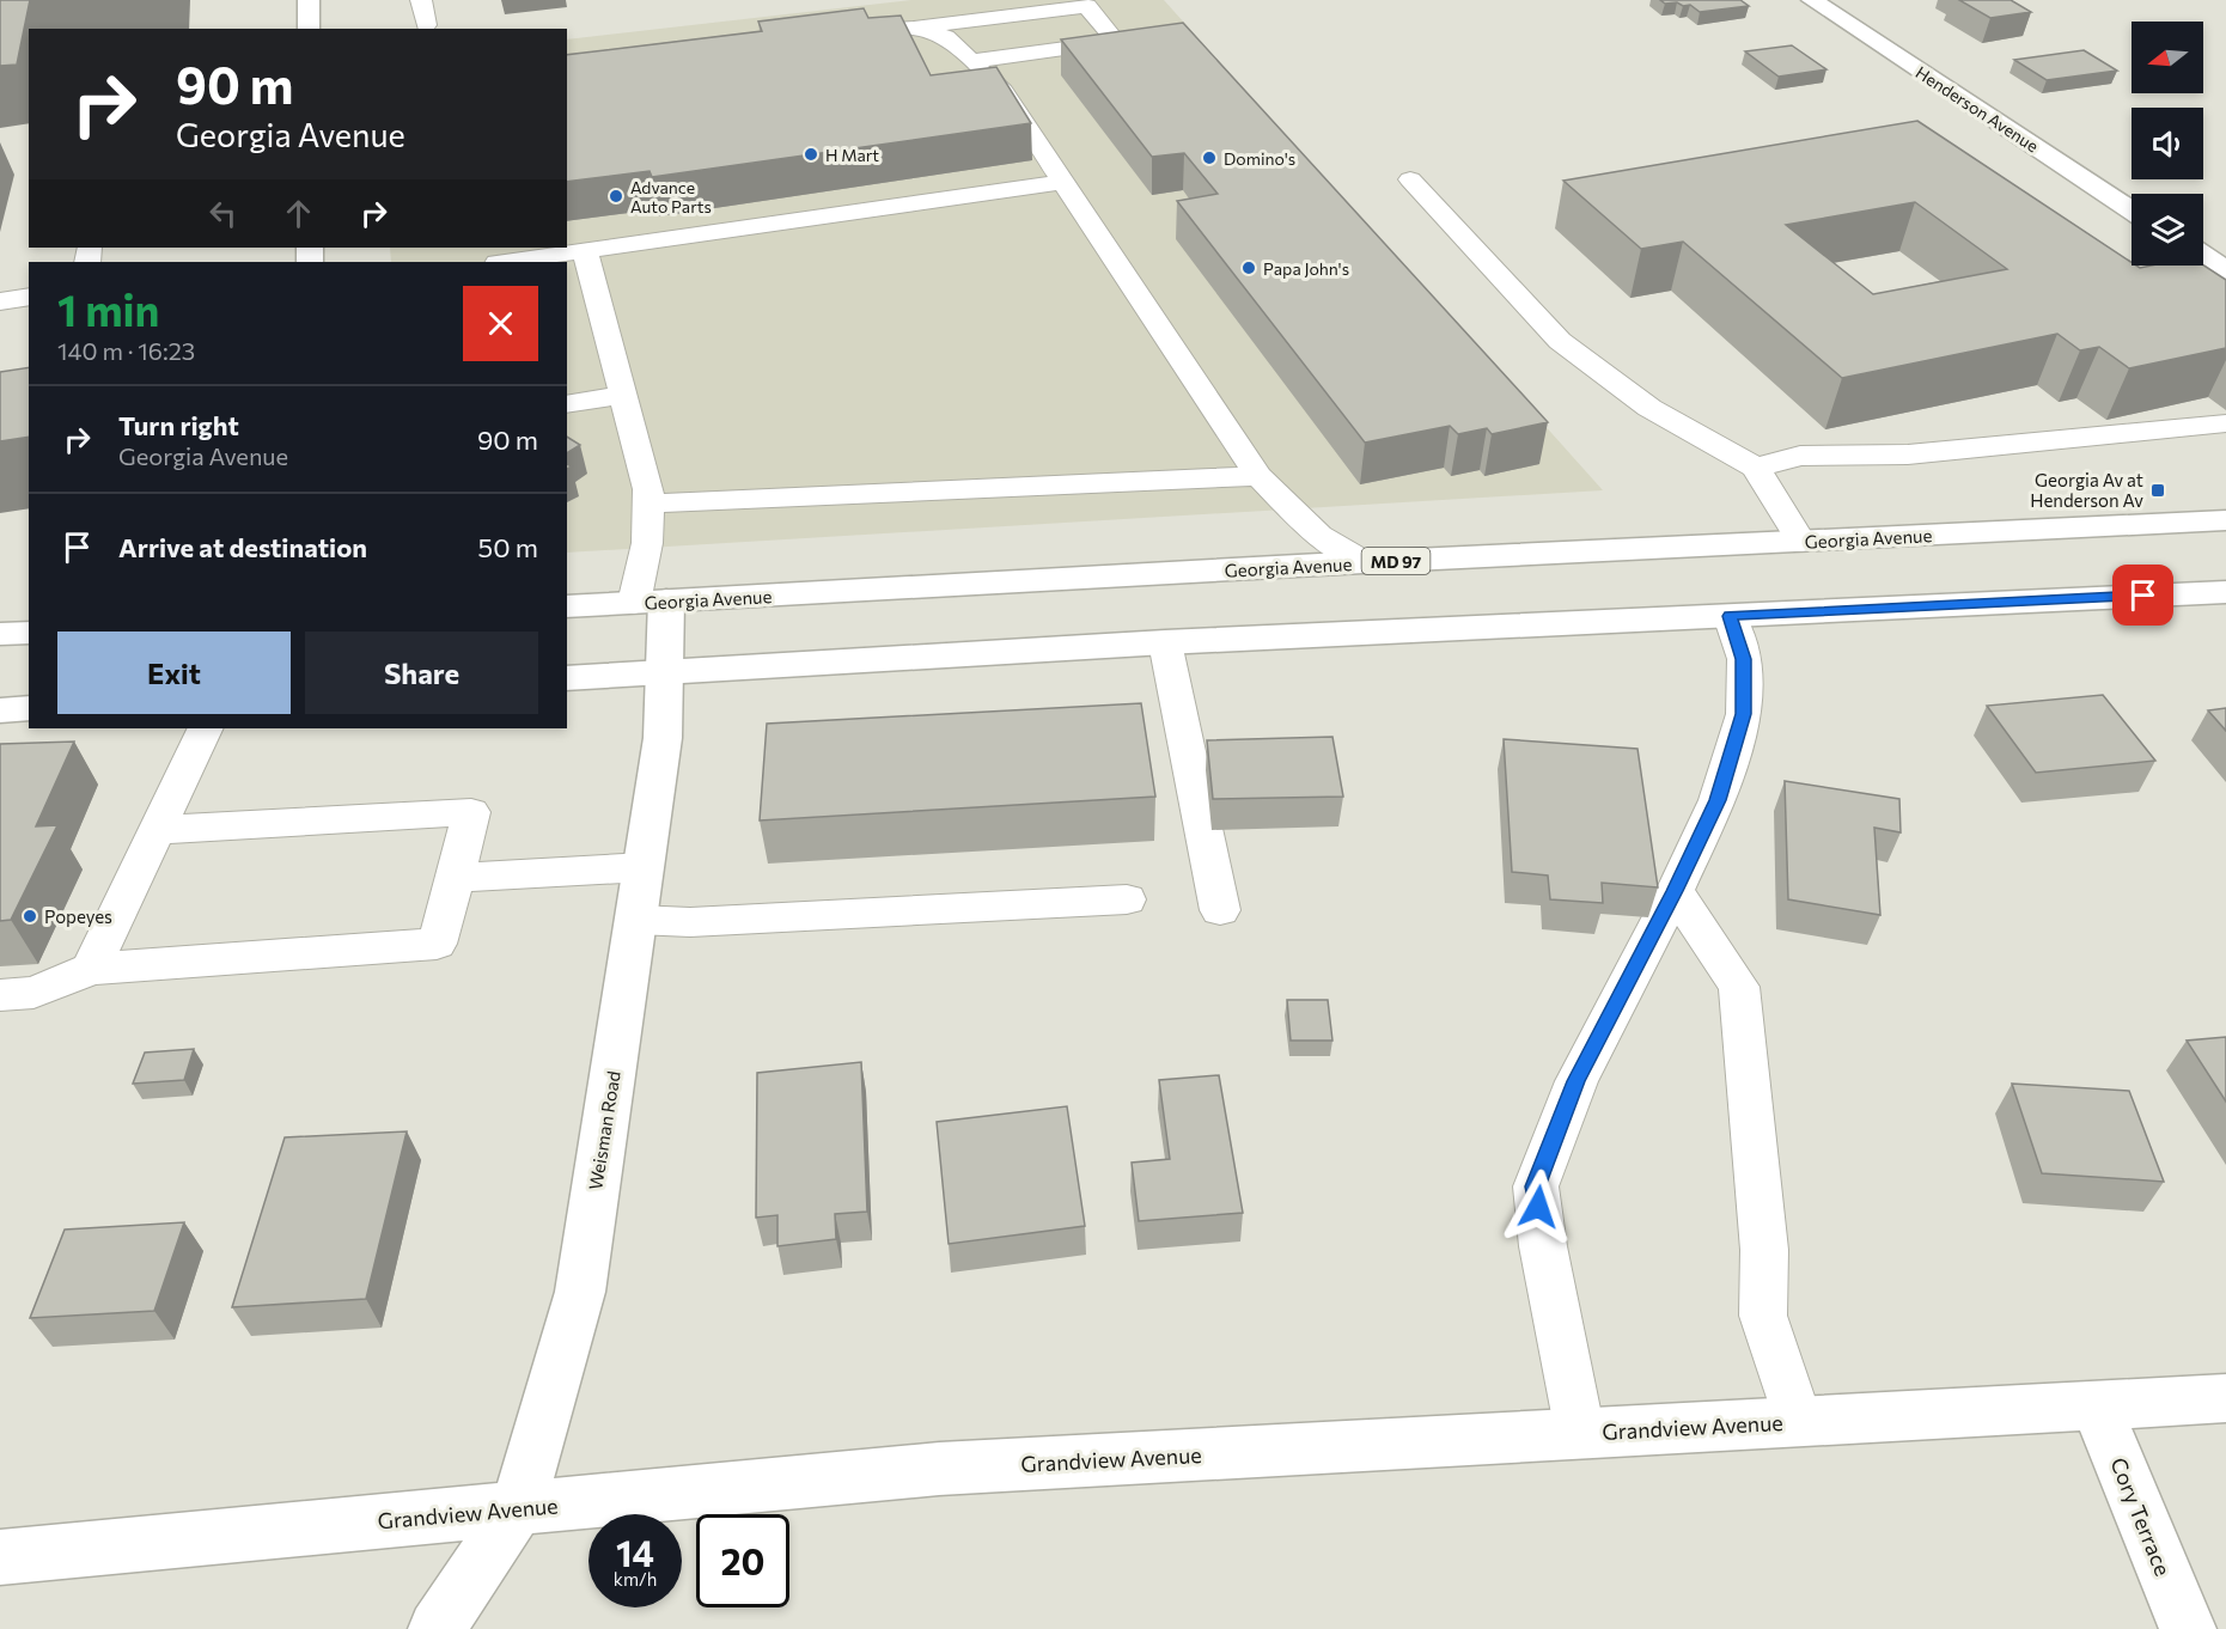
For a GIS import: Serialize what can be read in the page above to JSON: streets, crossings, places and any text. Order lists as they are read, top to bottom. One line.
{"streets":{"street":["Henderson Avenue","Georgia Avenue","MD 97","Weisman Road","Grandview Avenue","Cory Terrace"]},"crossings":[["Georgia Avenue","Weisman Road"],["Weisman Road","Grandview Avenue"],["Grandview Avenue","Cory Terrace"]],"places":{"other":["H Mart","Domino's","Advance Auto Parts","Papa John's","Popeyes"],"transit":["Georgia Av at Henderson Av"]},"north":"left","page":{"turn":["90 m","Georgia Avenue"],"heading":["1 min","140 m · 16:23"],"list":[{"name":"Turn right","note":"Georgia Avenue","value":"90 m"},{"name":"Arrive at destination","value":"50 m"}],"buttons":["Exit","Share"],"speed":"14 km/h","limit":"20"}}
